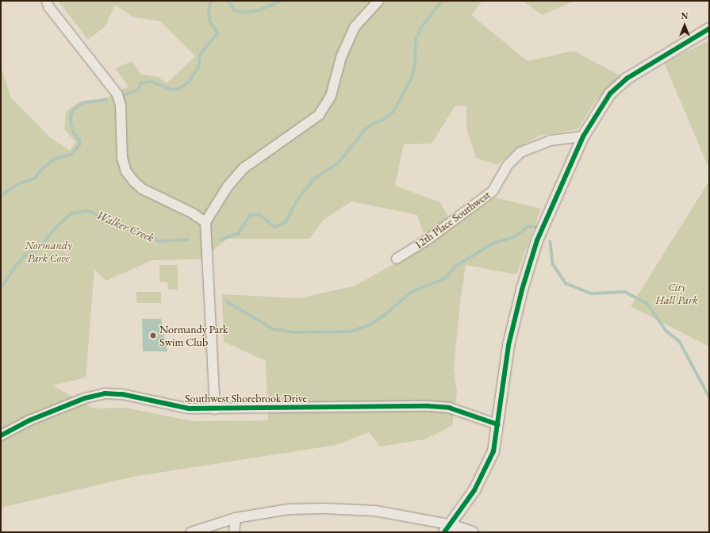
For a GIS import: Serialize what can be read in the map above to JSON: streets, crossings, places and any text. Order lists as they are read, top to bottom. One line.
{"streets":{"street":["12th Place Southwest","Southwest Shorebrook Drive"]},"water":["Walker Creek"],"parks":["Normandy Park Cove","City Hall Park"],"places":["Normandy Park Swim Club"],"north":"top"}
